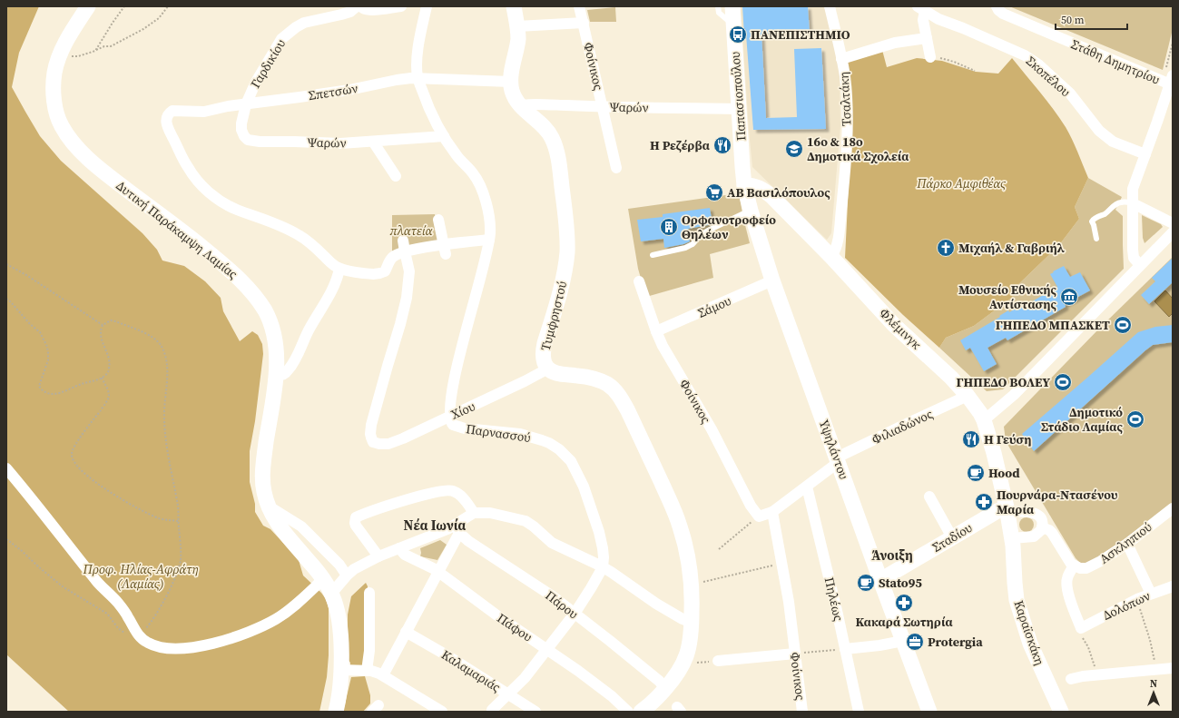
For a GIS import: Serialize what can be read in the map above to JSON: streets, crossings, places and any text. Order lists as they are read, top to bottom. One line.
{"streets":{"main road":["Παπασιοπούλου","Δυτική Παράκαμψη Λαμίας","Τυμφρηστού","Φλέμινγκ","Υψηλάντου","Σταδίου","Καραϊσκάκη"],"street":["Στάθη Δημητρίου","Γαρδικίου","Φοίνικος","Σκοπέλου","Σπετσών","Τσαλτάκη","Ψαρών","Σάμου","Χίου","Φιλιαδώνος","Παρνασσού","Ασκληπιού","Πηλέως","Πάρου","Δολόπων","Πάφου","Καλαμαριάς"]},"crossings":[["Γαρδικίου","Σπετσών"],["Γαρδικίου","Ψαρών"],["Φοίνικος","Ψαρών"],["Φοίνικος","Σάμου"],["Φοίνικος","Φιλιαδώνος"],["Σπετσών","Ψαρών"],["Σπετσών","Τυμφρηστού"],["Σπετσών","Παρνασσού"],["Παπασιοπούλου","Ψαρών"],["Παπασιοπούλου","Φλέμινγκ"],["Παπασιοπούλου","Υψηλάντου"],["Τσαλτάκη","Φλέμινγκ"],["Ψαρών","Τυμφρηστού"],["Ψαρών","Παρνασσού"],["Σάμου","Υψηλάντου"],["Τυμφρηστού","Χίου"],["Τυμφρηστού","Πάρου"],["Φλέμινγκ","Φιλιαδώνος"],["Φλέμινγκ","Υψηλάντου"],["Φλέμινγκ","Σταδίου"],["Φλέμινγκ","Καραϊσκάκη"],["Χίου","Παρνασσού"],["Φιλιαδώνος","Υψηλάντου"],["Φιλιαδώνος","Πηλέως"],["Παρνασσού","Πάρου"],["Παρνασσού","Πάφου"],["Παρνασσού","Καλαμαριάς"],["Υψηλάντου","Σταδίου"],["Σταδίου","Καραϊσκάκη"]],"districts":["Νέα Ιωνία","Άνοιξη"],"parks":["Πάρκο Αμφιθέας","πλατεία","Προφ. Ηλίας-Αφράτη (Λαμίας)"],"places":{"bus stop":["ΠΑΝΕΠΙΣΤΗΜΙΟ"],"restaurant":["Η Ρεζέρβα","Η Γεύση"],"school or university":["16ο & 18ο Δημοτικά Σχολεία"],"supermarket":["ΑΒ Βασιλόπουλος"],"building":["Ορφανοτροφείο Θηλέων"],"church":["Μιχαήλ & Γαβριήλ"],"museum":["Μουσείο Εθνικής Αντίστασης"],"sports":["ΓΗΠΕΔΟ ΜΠΑΣΚΕΤ","ΓΗΠΕΔΟ ΒΟΛΕΥ","Δημοτικό Στάδιο Λαμίας"],"cafe":["Hood","Stato95"],"pharmacy":["Πουρνάρα-Ντασένου Μαρία","Κακαρά Σωτηρία"],"office":["Protergia"]},"scale_bar":"50 m","north":"top"}
